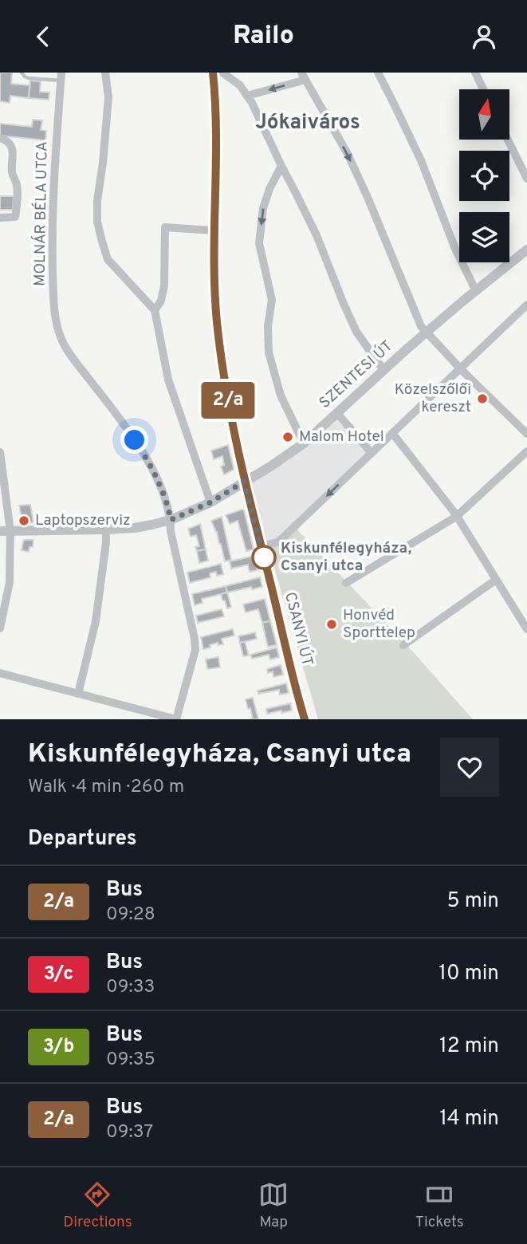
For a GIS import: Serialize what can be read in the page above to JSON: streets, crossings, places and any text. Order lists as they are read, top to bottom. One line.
{"streets":{"street":["MOLNÁR BÉLA UTCA","SZENTESI ÚT","CSANYI ÚT"]},"crossings":[["MOLNÁR BÉLA UTCA","SZENTESI ÚT"],["SZENTESI ÚT","CSANYI ÚT"]],"districts":["Jókaiváros"],"places":["Közelszőlői kereszt","Malom Hotel","Laptopszerviz","Kiskunfélegyháza, Csanyi utca","Honvéd Sporttelep"],"lines":["bus line 2/a"],"north":"top","page":{"header":"Railo","on_map":"2/a","heading":[["Kiskunfélegyháza, Csanyi utca","Walk · 4 min · 260 m"],"Departures"],"list":[{"mark":"2/a","name":"Bus","note":"09:28","value":"5 min"},{"mark":"3/c","name":"Bus","note":"09:33","value":"10 min"},{"mark":"3/b","name":"Bus","note":"09:35","value":"12 min"},{"mark":"2/a","name":"Bus","note":"09:37","value":"14 min"}],"tabs":["Directions","Map","Tickets"]}}
